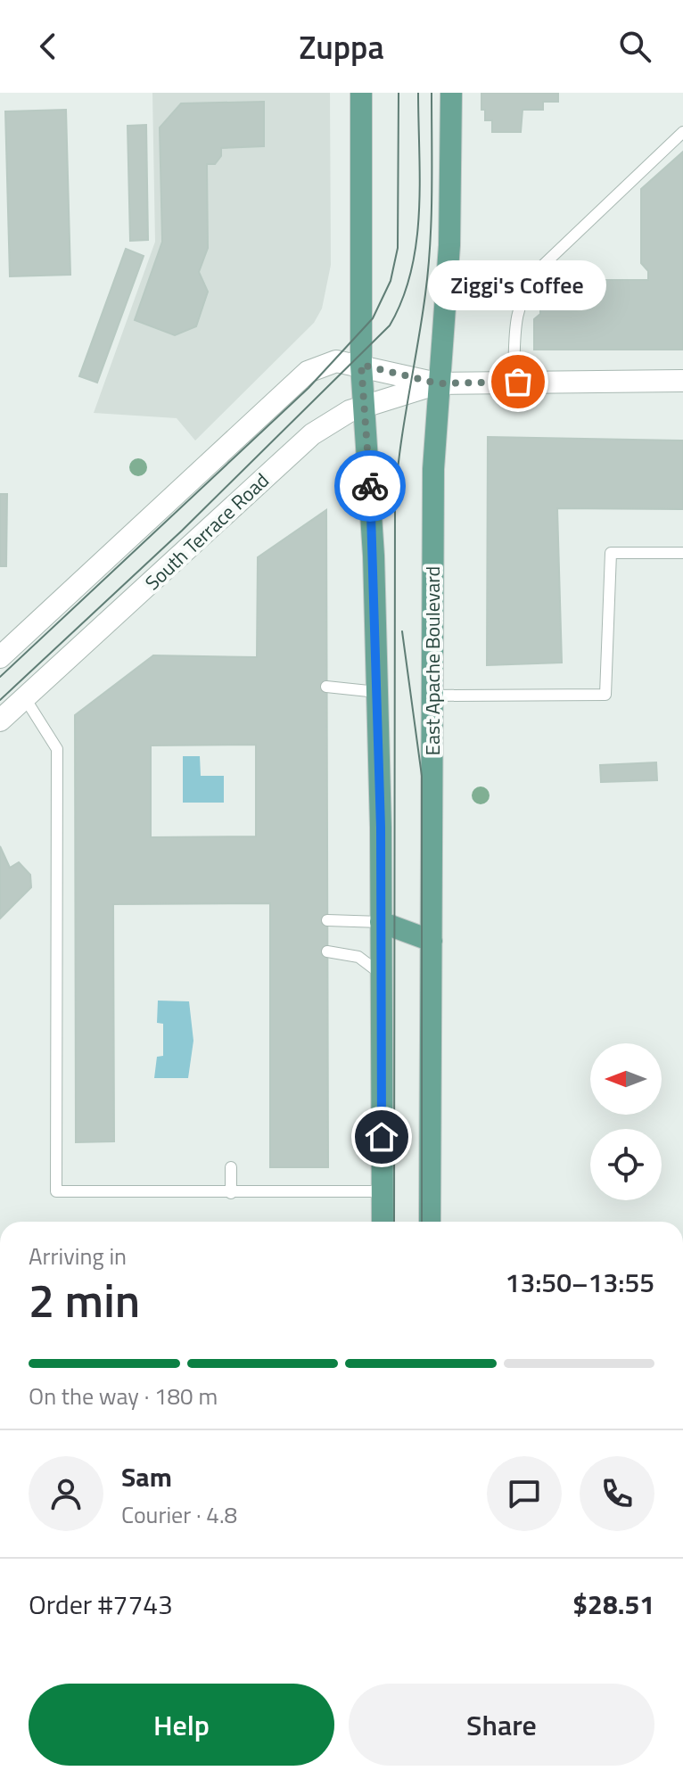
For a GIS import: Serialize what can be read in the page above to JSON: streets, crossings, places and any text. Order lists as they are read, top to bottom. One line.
{"streets":{"main road":["East Apache Boulevard"],"street":["South Terrace Road"]},"crossings":[["South Terrace Road","East Apache Boulevard"]],"places":["Ziggi's Coffee"],"north":"left","page":{"header":"Zuppa","bubble":"Ziggi's Coffee","heading":["2 min","Arriving in","13:50–13:55"],"panel":["Sam","Courier · 4.8","Order #7743","$28.51"],"bar":"On the way · 180 m","buttons":["Help","Share"]}}
